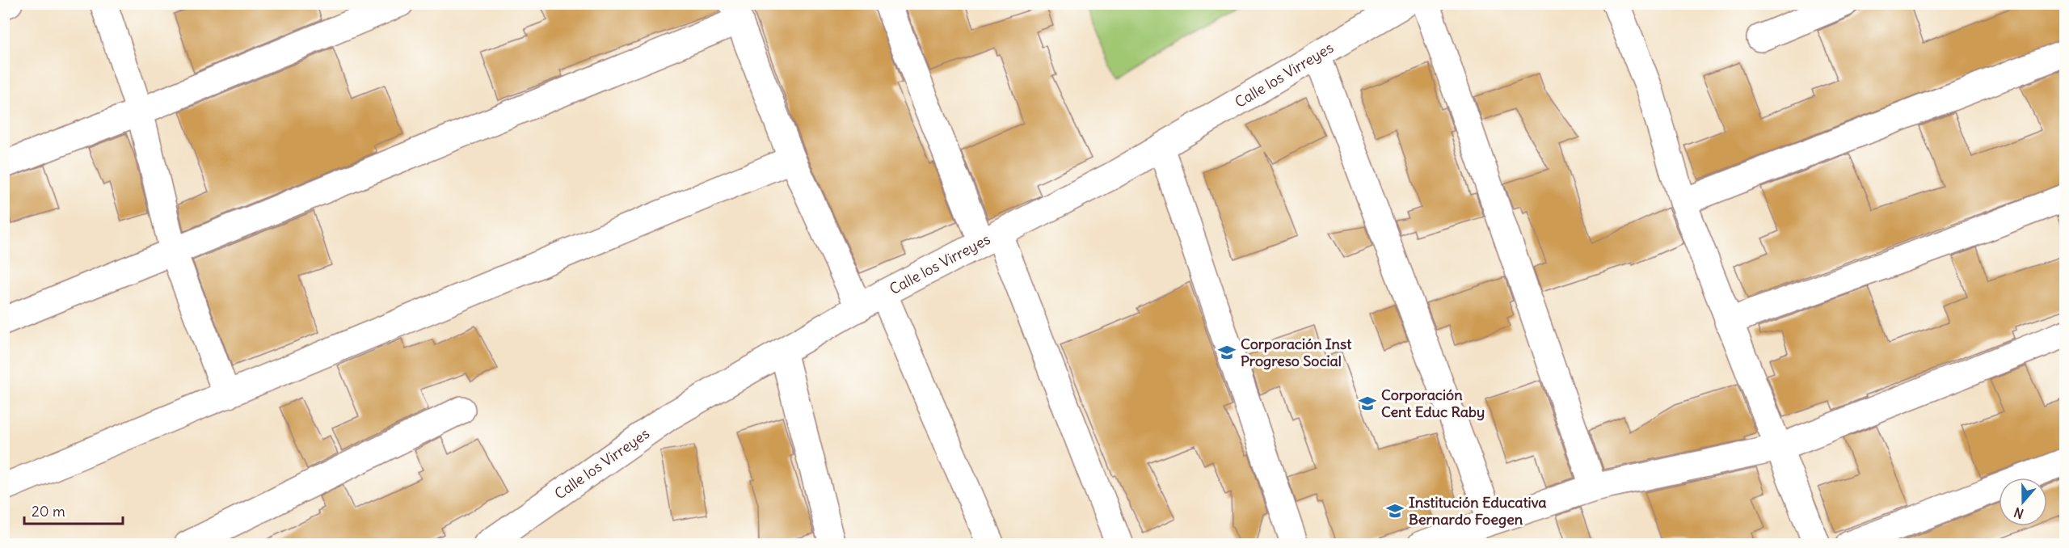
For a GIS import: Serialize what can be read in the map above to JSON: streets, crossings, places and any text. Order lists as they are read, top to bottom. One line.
{"streets":{"street":["Calle los Virreyes"]},"places":{"school or university":["Corporación Inst Progreso Social","Corporación Cent Educ Raby","Institución Educativa Bernardo Foegen"]},"scale_bar":"20 m","north":"bottom"}
